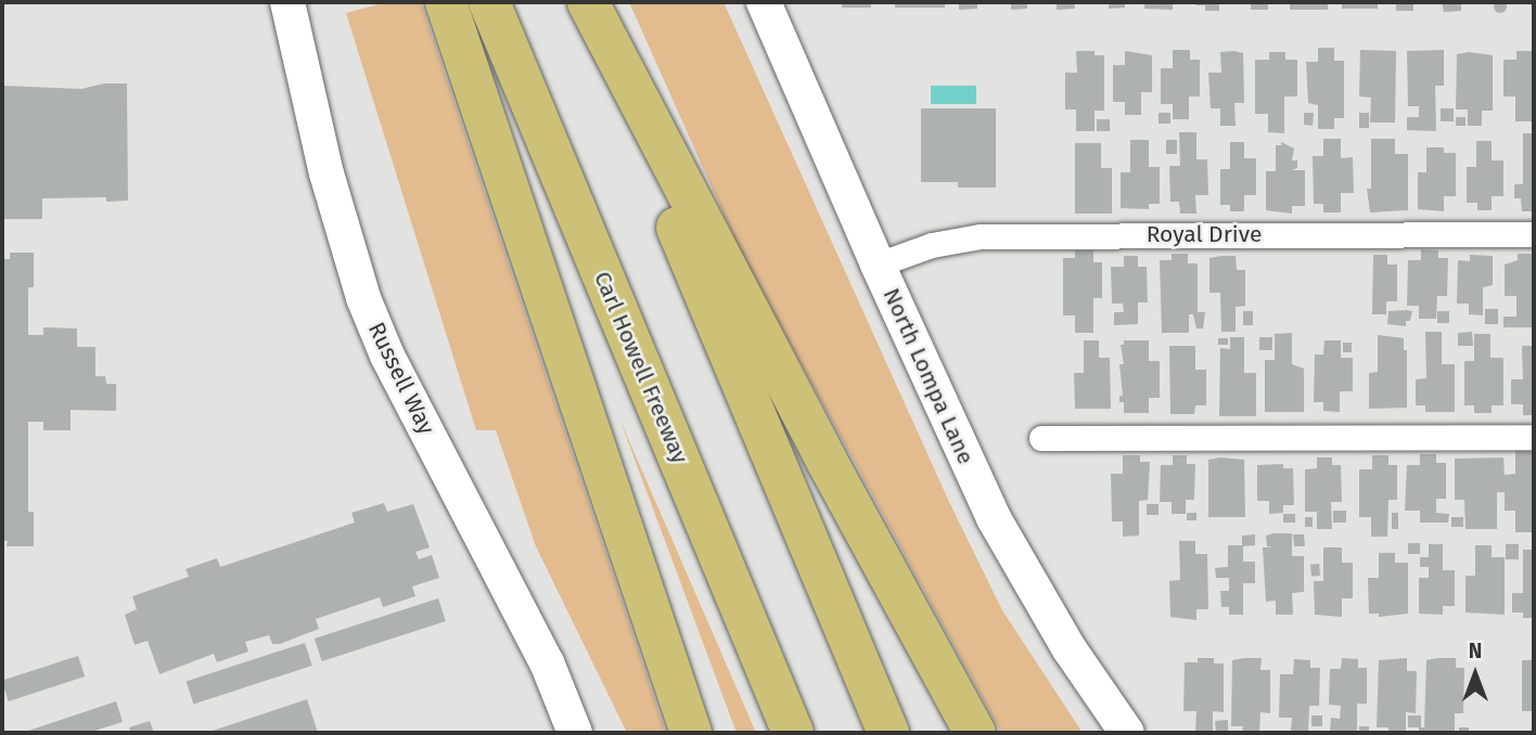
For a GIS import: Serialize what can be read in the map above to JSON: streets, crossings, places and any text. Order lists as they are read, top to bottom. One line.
{"streets":{"highway":["Carl Howell Freeway"],"street":["Royal Drive","North Lompa Lane","Russell Way"]},"crossings":[["Royal Drive","North Lompa Lane"]],"north":"top"}
